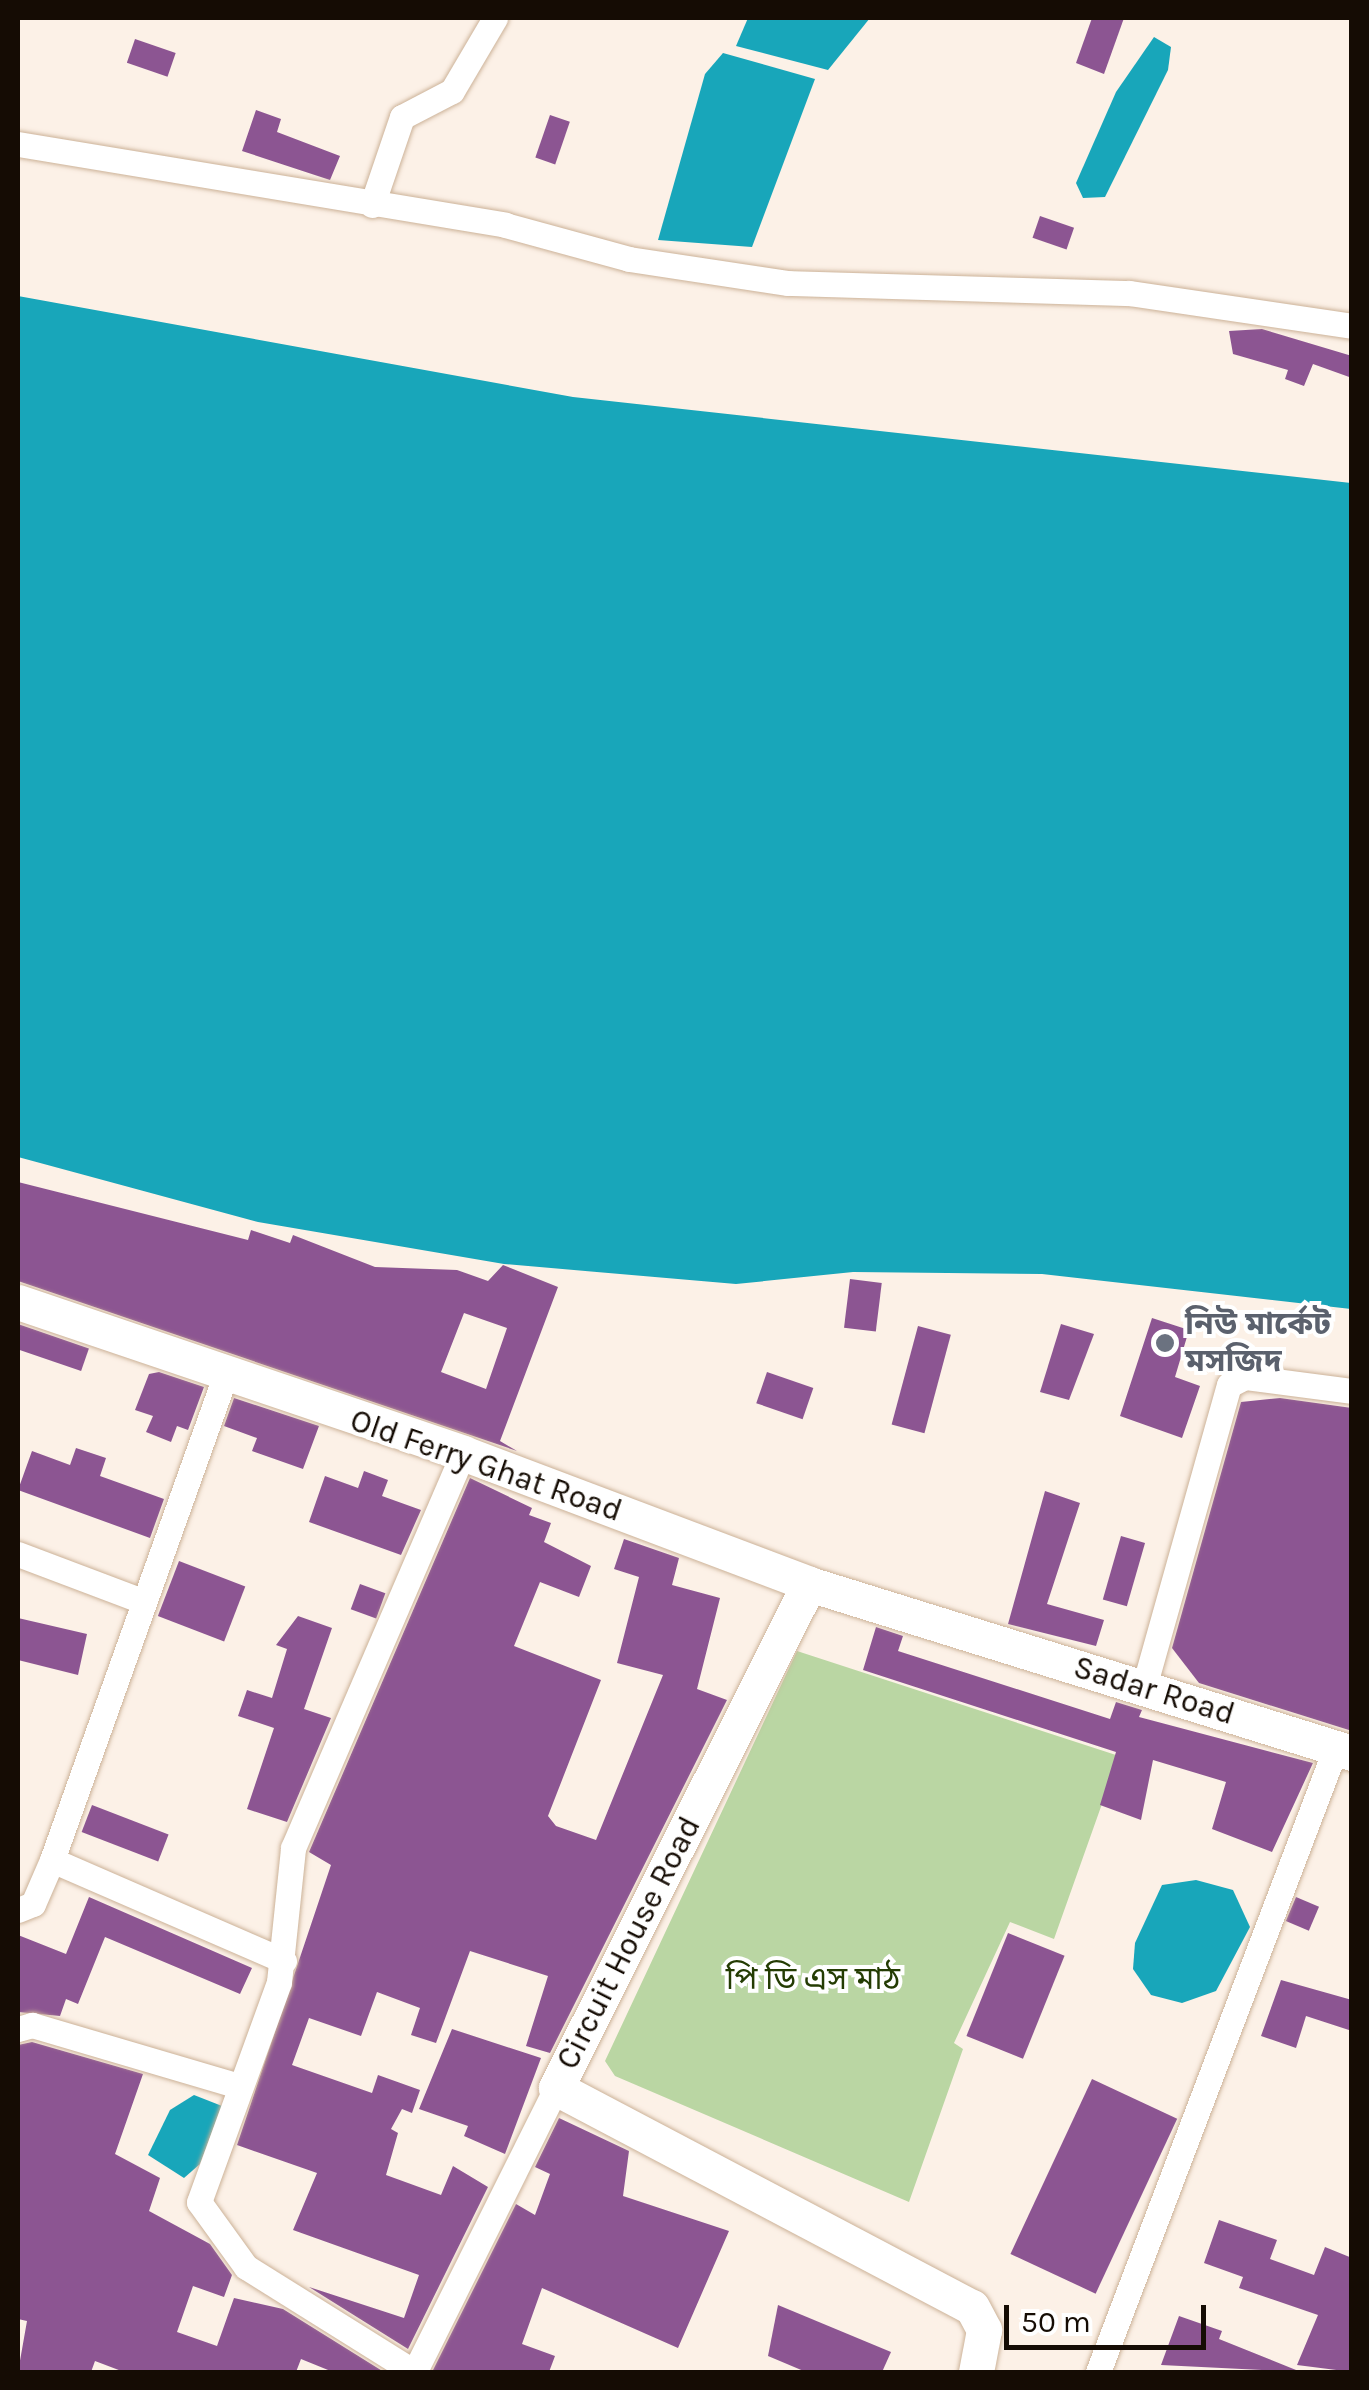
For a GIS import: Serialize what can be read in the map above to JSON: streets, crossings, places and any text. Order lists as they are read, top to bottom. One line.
{"streets":{"street":["Old Ferry Ghat Road","Sadar Road","Circuit House Road"]},"crossings":[["Old Ferry Ghat Road","Sadar Road"],["Old Ferry Ghat Road","Circuit House Road"]],"parks":["পি ডি এস মাঠ"],"places":["নিউ মার্কেট মসজিদ"],"scale_bar":"50 m"}
